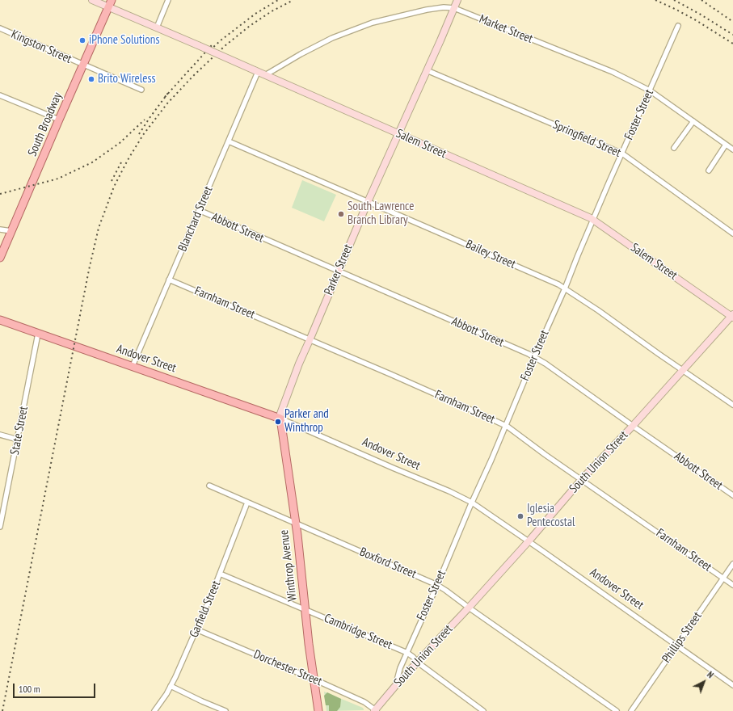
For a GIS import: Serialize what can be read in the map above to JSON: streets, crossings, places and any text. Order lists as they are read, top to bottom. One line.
{"streets":{"main road":["South Broadway","Salem Street","Parker Street","Andover Street","South Union Street","Winthrop Avenue"],"street":["Market Street","Kingston Street","Foster Street","Springfield Street","Blanchard Street","Abbott Street","Bailey Street","Farnham Street","State Street","Boxford Street","Garfield Street","Cambridge Street","Phillips Street","Dorchester Street"]},"crossings":[["Market Street","Foster Street"],["Market Street","Salem Street"],["Market Street","Parker Street"],["Kingston Street","South Broadway"],["Foster Street","Springfield Street"],["Foster Street","Salem Street"],["Foster Street","Abbott Street"],["Foster Street","Bailey Street"],["Foster Street","Farnham Street"],["Foster Street","Andover Street"],["Foster Street","South Union Street"],["Foster Street","Boxford Street"],["Foster Street","Cambridge Street"],["South Broadway","Salem Street"],["Springfield Street","Parker Street"],["Salem Street","Blanchard Street"],["Salem Street","Parker Street"],["Salem Street","South Union Street"],["Blanchard Street","Abbott Street"],["Blanchard Street","Bailey Street"],["Blanchard Street","Farnham Street"],["Blanchard Street","Andover Street"],["Abbott Street","Parker Street"],["Abbott Street","South Union Street"],["Bailey Street","Parker Street"],["Bailey Street","South Union Street"],["Parker Street","Farnham Street"],["Parker Street","Andover Street"],["Parker Street","Winthrop Avenue"],["Farnham Street","South Union Street"],["Farnham Street","Phillips Street"],["Andover Street","State Street"],["Andover Street","South Union Street"],["Andover Street","Winthrop Avenue"],["Andover Street","Phillips Street"],["South Union Street","Boxford Street"],["South Union Street","Cambridge Street"],["South Union Street","Dorchester Street"],["Boxford Street","Winthrop Avenue"],["Boxford Street","Garfield Street"],["Winthrop Avenue","Cambridge Street"],["Winthrop Avenue","Dorchester Street"],["Garfield Street","Cambridge Street"],["Garfield Street","Dorchester Street"]],"places":["iPhone Solutions","Brito Wireless","South Lawrence Branch Library","Parker and Winthrop","Iglesia Pentecostal"],"scale_bar":"100 m","north":"top right"}
